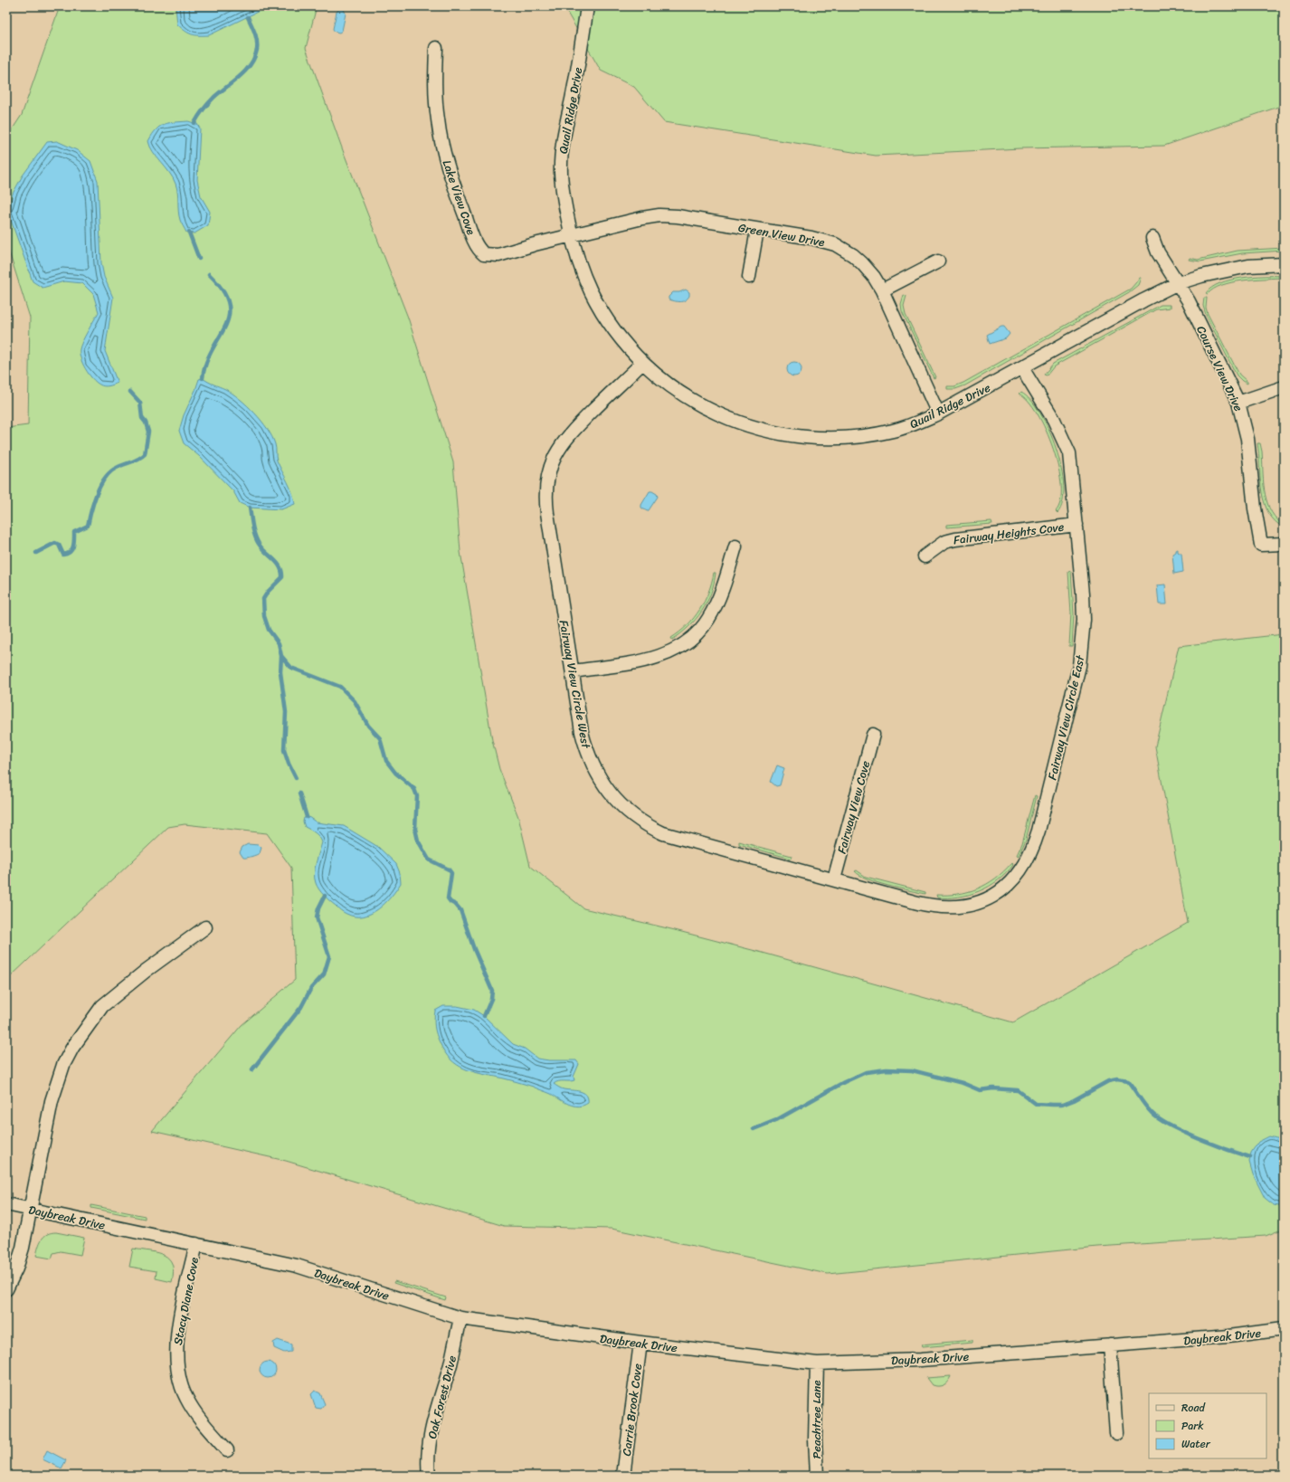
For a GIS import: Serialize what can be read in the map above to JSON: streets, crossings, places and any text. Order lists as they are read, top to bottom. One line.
{"streets":{"street":["Quail Ridge Drive","Lake View Cove","Green View Drive","Course View Drive","Fairway Heights Cove","Fairway View Circle West","Fairway View Circle East","Fairway View Cove","Daybreak Drive","Stacy Diane Cove","Oak Forest Drive","Carrie Brook Cove","Peachtree Lane"]},"crossings":[["Quail Ridge Drive","Lake View Cove"],["Quail Ridge Drive","Green View Drive"],["Quail Ridge Drive","Course View Drive"],["Quail Ridge Drive","Fairway View Circle West"],["Quail Ridge Drive","Fairway View Circle East"],["Lake View Cove","Green View Drive"],["Fairway Heights Cove","Fairway View Circle East"],["Fairway View Circle West","Fairway View Circle East"],["Fairway View Circle West","Fairway View Cove"],["Fairway View Circle East","Fairway View Cove"],["Daybreak Drive","Stacy Diane Cove"],["Daybreak Drive","Oak Forest Drive"],["Daybreak Drive","Carrie Brook Cove"],["Daybreak Drive","Peachtree Lane"]],"legend":["Road","Park","Water"]}
